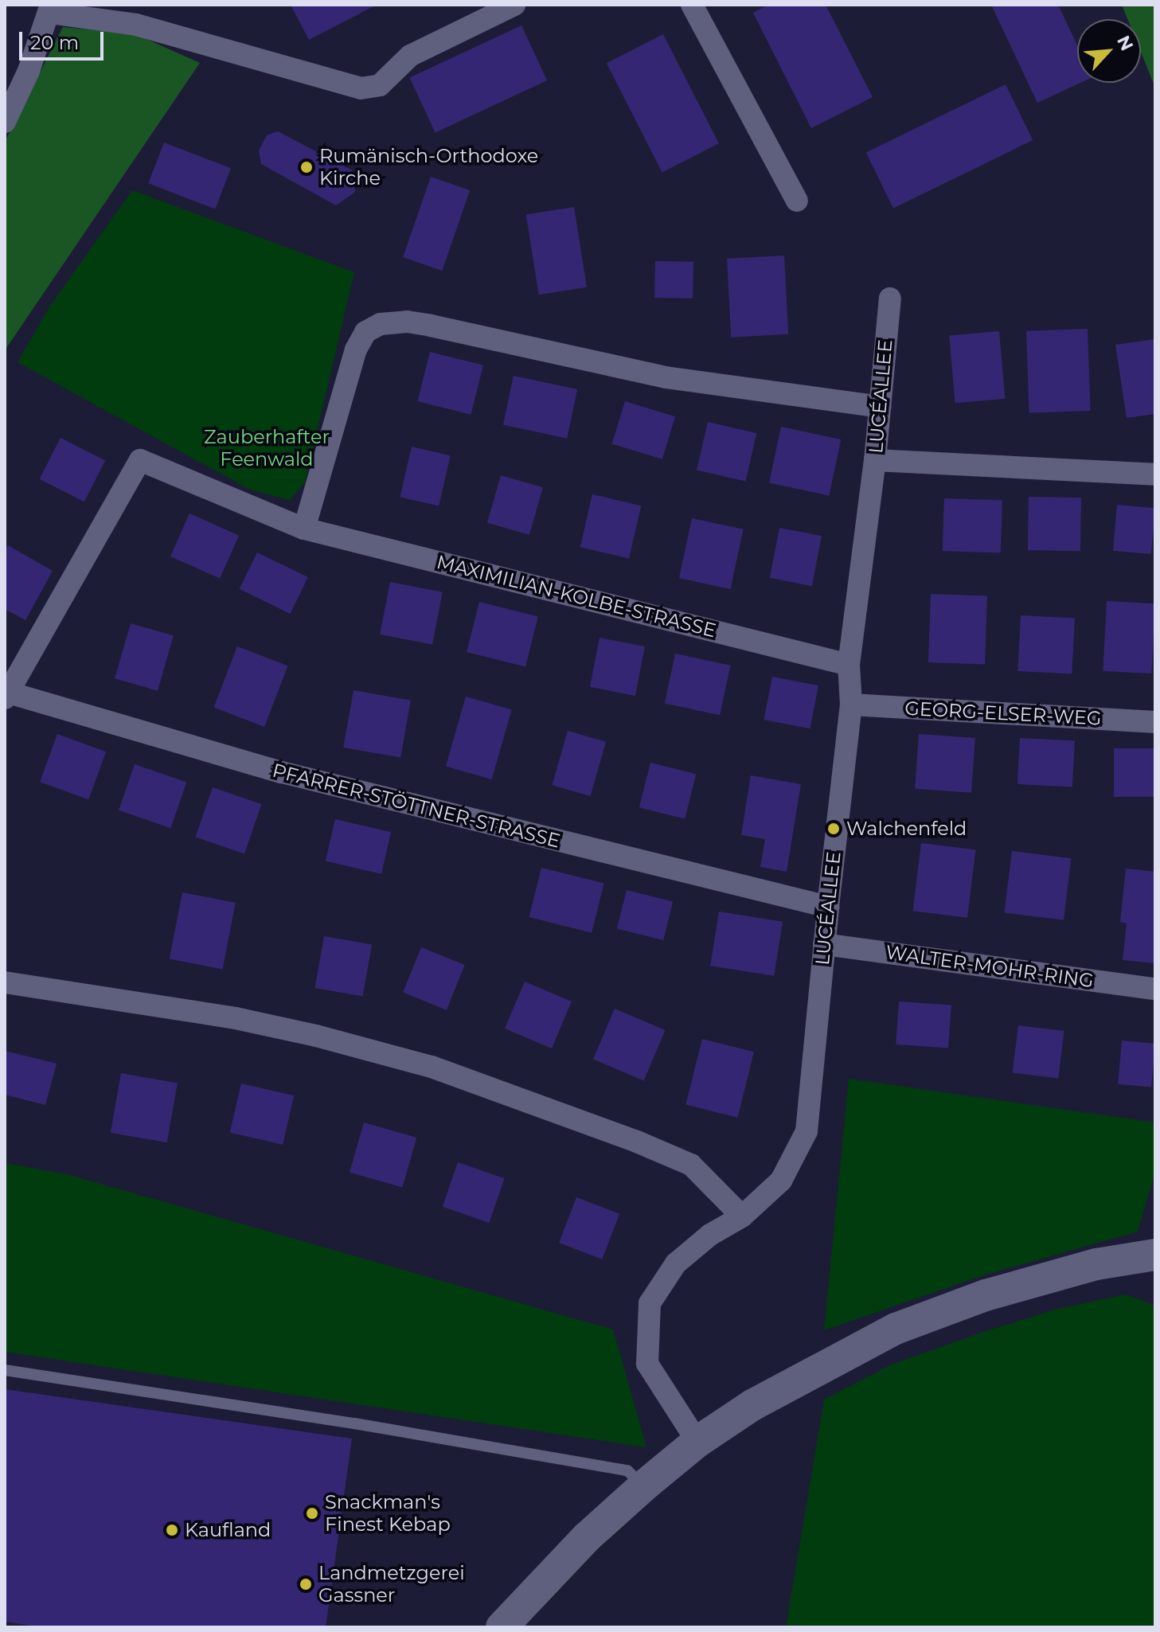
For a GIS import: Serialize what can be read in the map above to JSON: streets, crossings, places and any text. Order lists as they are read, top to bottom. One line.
{"streets":{"street":["LUCÉALLEE","MAXIMILIAN-KOLBE-STRASSE","GEORG-ELSER-WEG","PFARRER-STÖTTNER-STRASSE","WALTER-MOHR-RING"]},"crossings":[["LUCÉALLEE","MAXIMILIAN-KOLBE-STRASSE"],["LUCÉALLEE","GEORG-ELSER-WEG"],["LUCÉALLEE","PFARRER-STÖTTNER-STRASSE"],["LUCÉALLEE","WALTER-MOHR-RING"],["MAXIMILIAN-KOLBE-STRASSE","PFARRER-STÖTTNER-STRASSE"]],"parks":["Zauberhafter Feenwald"],"places":["Rumänisch-Orthodoxe Kirche","Walchenfeld","Snackman's Finest Kebap","Kaufland","Landmetzgerei Gassner"],"scale_bar":"20 m","north":"top right"}
